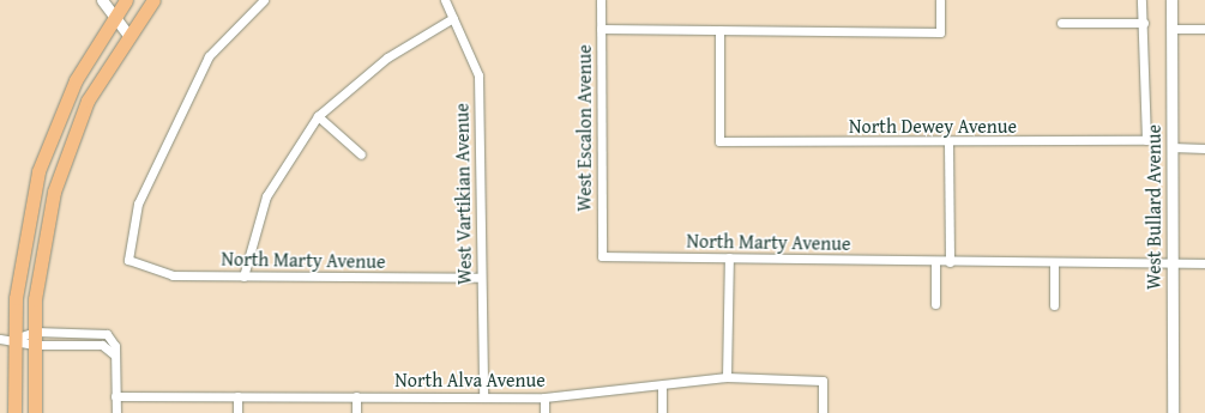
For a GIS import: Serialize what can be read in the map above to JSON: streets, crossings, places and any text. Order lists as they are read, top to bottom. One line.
{"streets":{"street":["North Dewey Avenue","West Escalon Avenue","West Vartikian Avenue","West Bullard Avenue","North Marty Avenue","North Alva Avenue"]},"crossings":[["North Dewey Avenue","West Bullard Avenue"],["West Escalon Avenue","North Marty Avenue"],["West Vartikian Avenue","North Marty Avenue"],["West Vartikian Avenue","North Alva Avenue"],["West Bullard Avenue","North Marty Avenue"]]}
